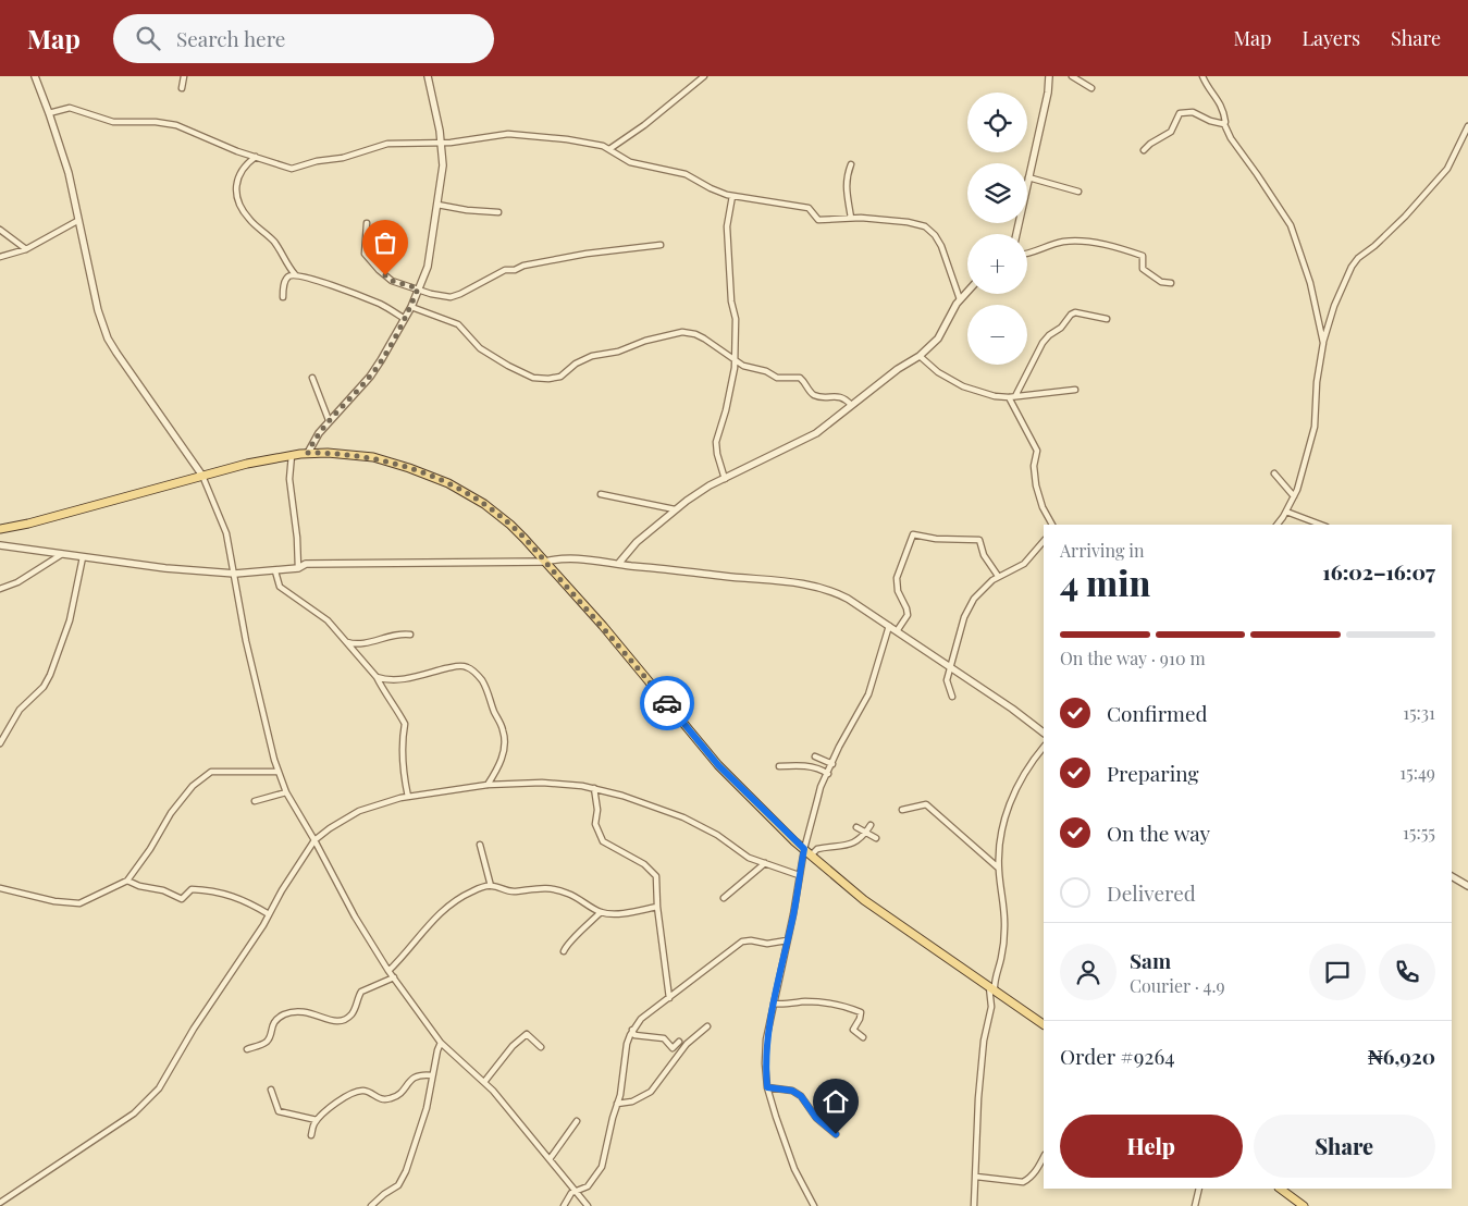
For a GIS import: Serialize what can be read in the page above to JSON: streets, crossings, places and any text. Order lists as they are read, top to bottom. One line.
{"page":{"header":"Map","search":"Search here","nav":["Map","Layers","Share"],"map_buttons":["+","−"],"heading":["4 min","Arriving in","16:02–16:07"],"panel":["Sam","Courier · 4.9","Order #9264","₦6,920"],"bar":"On the way · 910 m","list":[["Confirmed","15:31"],["Preparing","15:49"],["On the way","15:55"],"Delivered"],"buttons":["Help","Share"]}}
